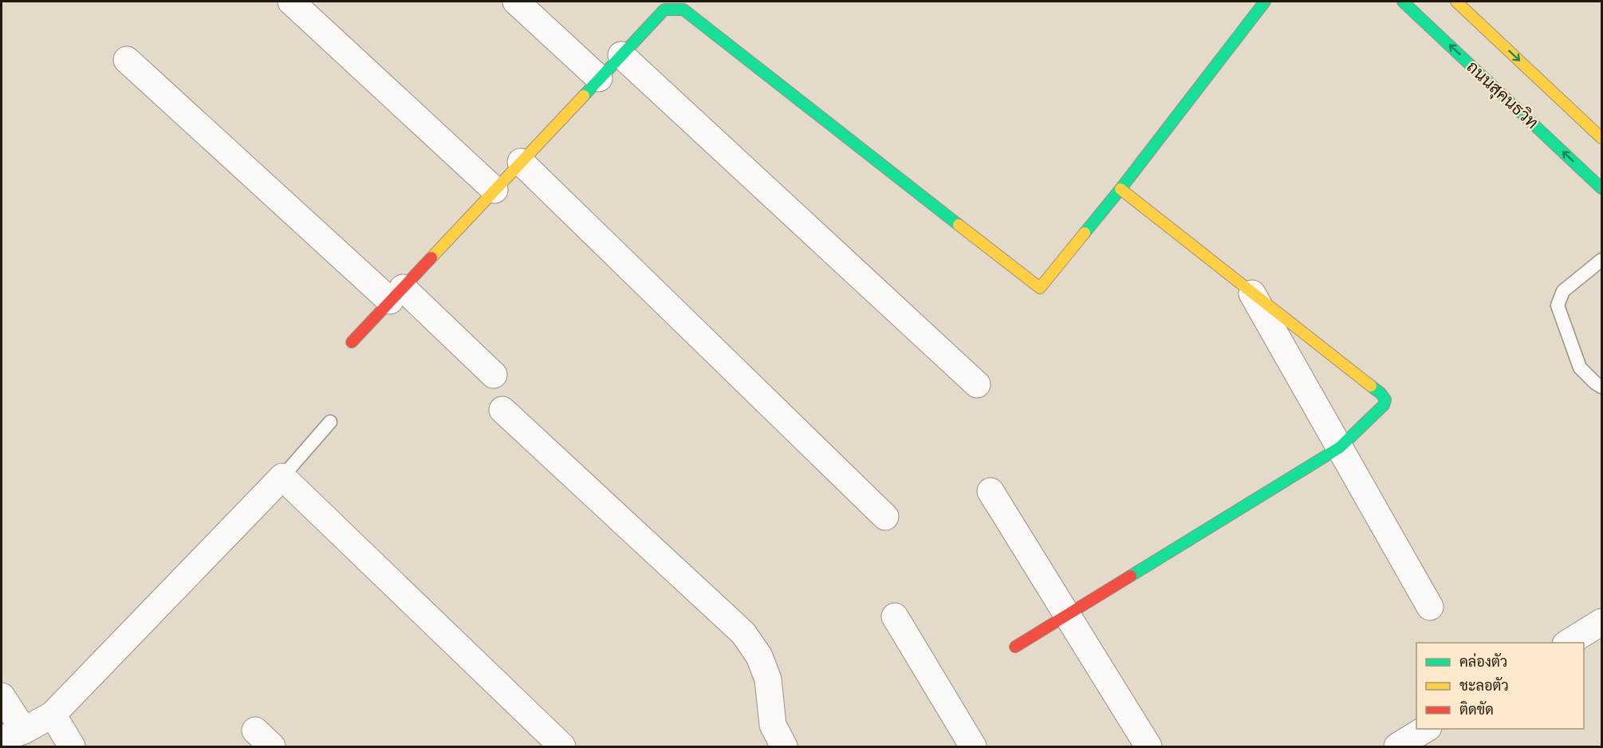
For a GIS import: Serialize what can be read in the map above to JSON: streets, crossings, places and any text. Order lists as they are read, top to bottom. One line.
{"streets":{"street":["ถนนสุคนธวิท"]},"legend":["คล่องตัว","ชะลอตัว","ติดขัด"]}
